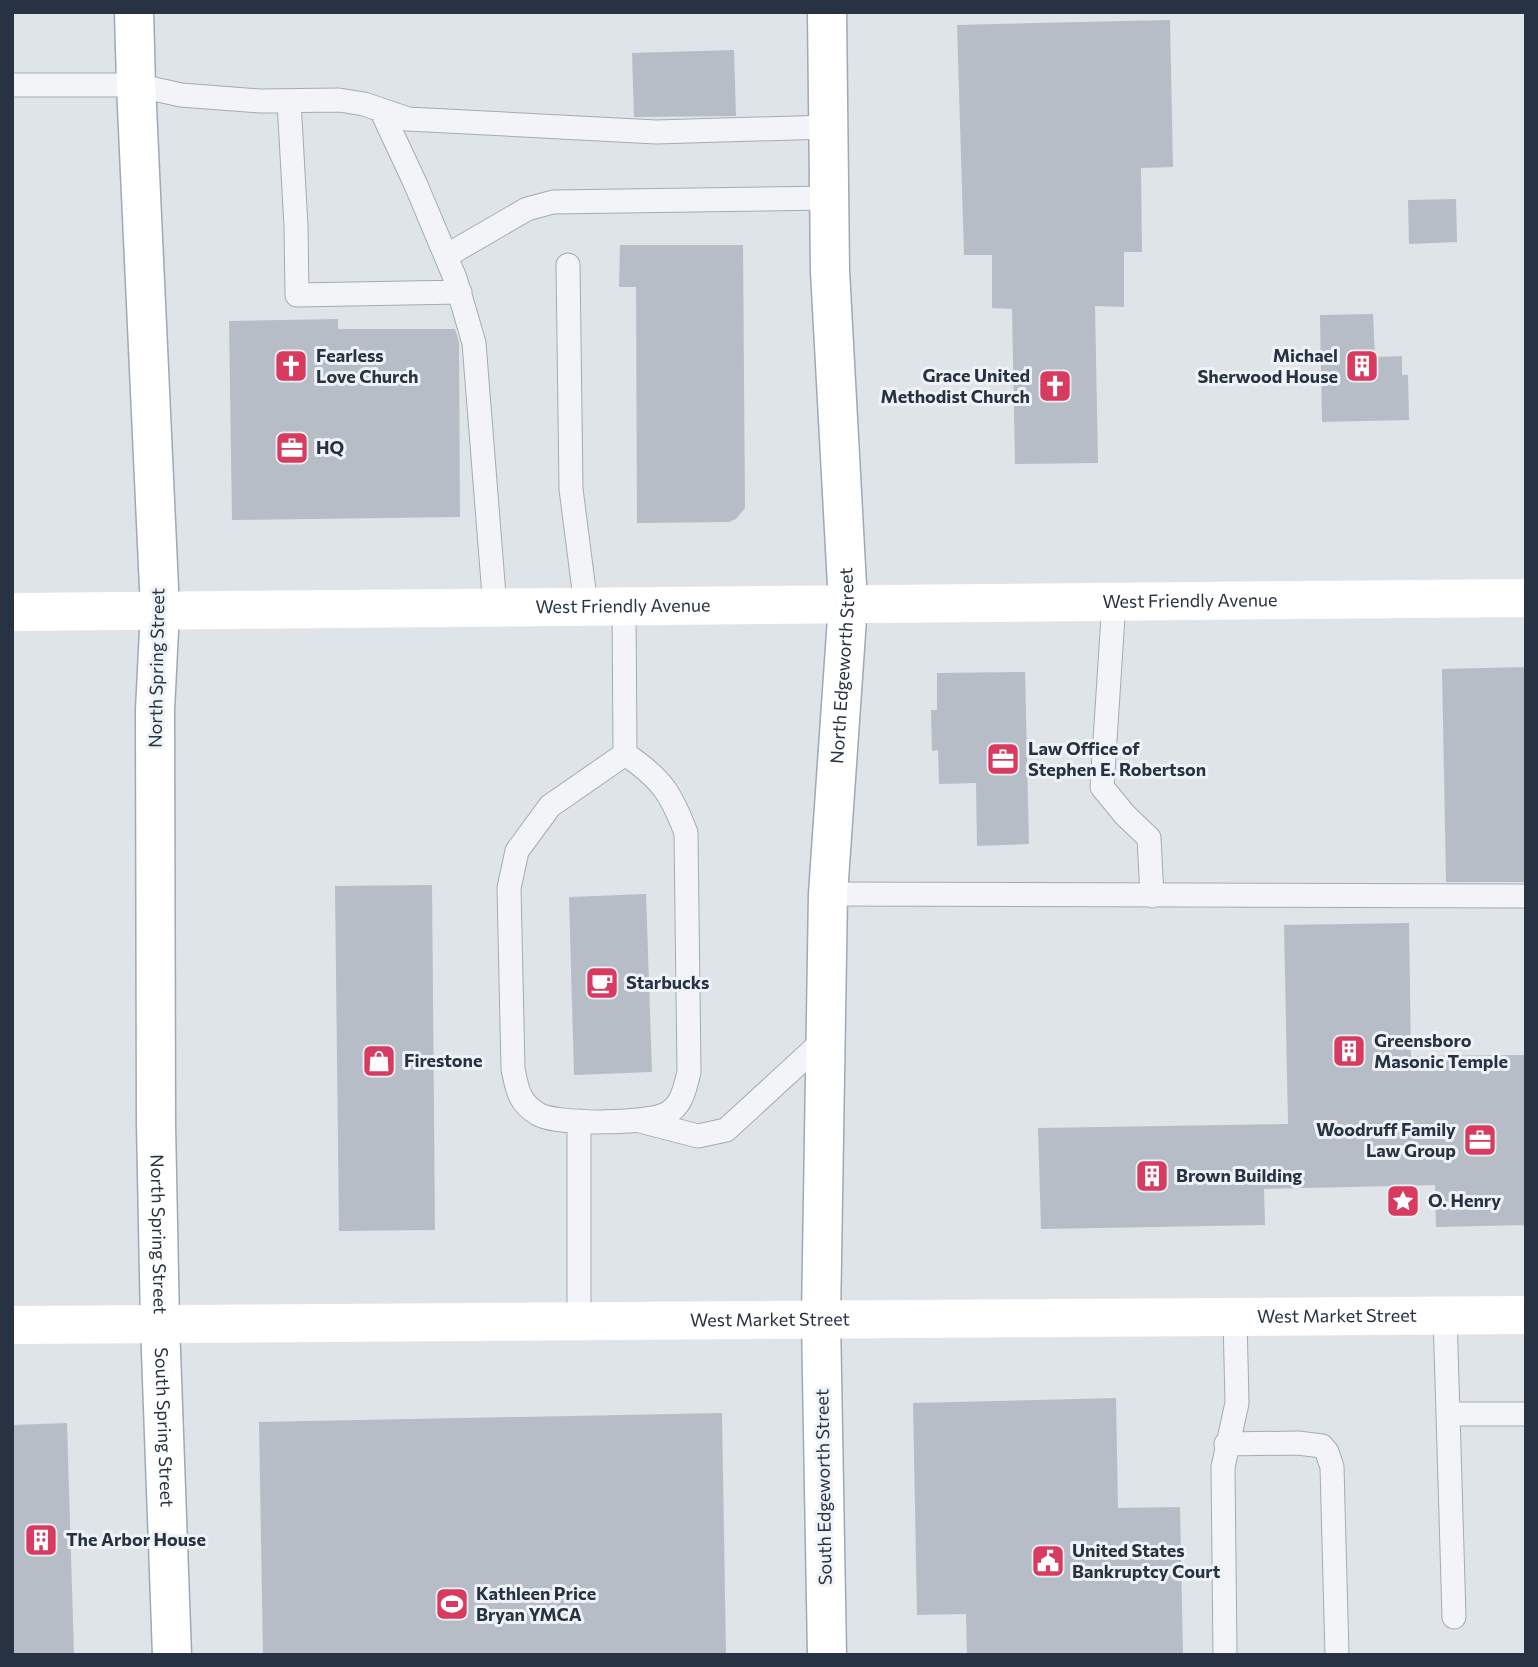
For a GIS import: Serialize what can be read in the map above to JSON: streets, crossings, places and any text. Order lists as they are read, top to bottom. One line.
{"streets":{"main road":["West Friendly Avenue","North Edgeworth Street","North Spring Street","West Market Street","South Spring Street","South Edgeworth Street"]},"crossings":[["West Friendly Avenue","North Edgeworth Street"],["West Friendly Avenue","North Spring Street"],["North Edgeworth Street","West Market Street"],["North Edgeworth Street","South Edgeworth Street"],["North Spring Street","West Market Street"],["North Spring Street","South Spring Street"],["West Market Street","South Spring Street"],["West Market Street","South Edgeworth Street"]],"places":{"church":["Fearless Love Church","Grace United Methodist Church"],"building":["Michael Sherwood House","Greensboro Masonic Temple","Brown Building","The Arbor House"],"office":["HQ","Law Office of Stephen E. Robertson","Woodruff Family Law Group"],"cafe":["Starbucks"],"shop":["Firestone"],"place":["O. Henry"],"public building":["United States Bankruptcy Court"],"sports":["Kathleen Price Bryan YMCA"]}}
